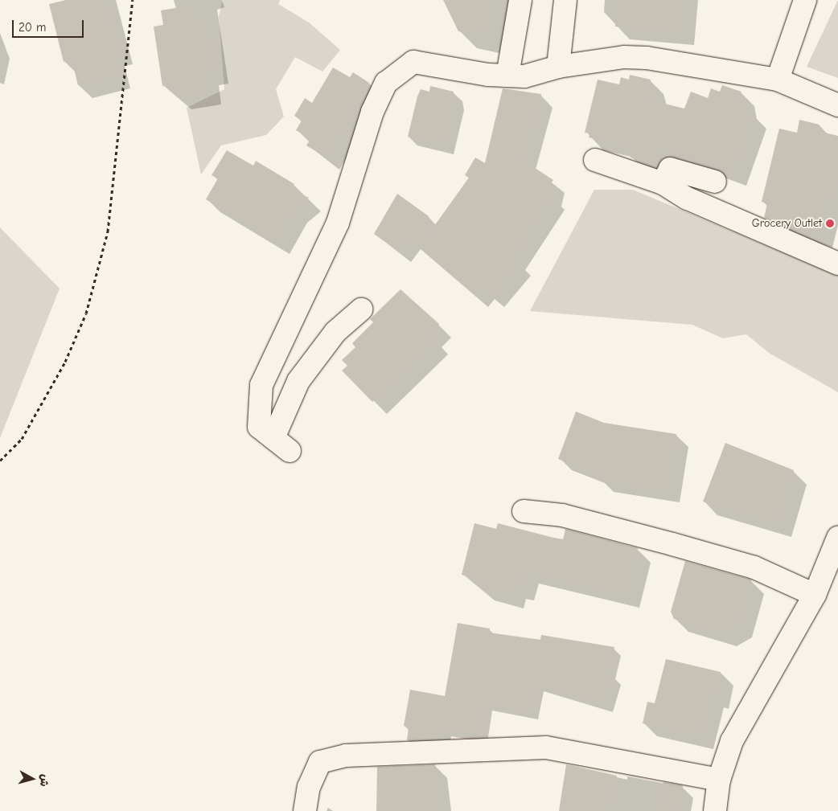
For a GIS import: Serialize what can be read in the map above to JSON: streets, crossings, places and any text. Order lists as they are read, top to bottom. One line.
{"places":["Grocery Outlet"],"scale_bar":"20 m","north":"right"}
